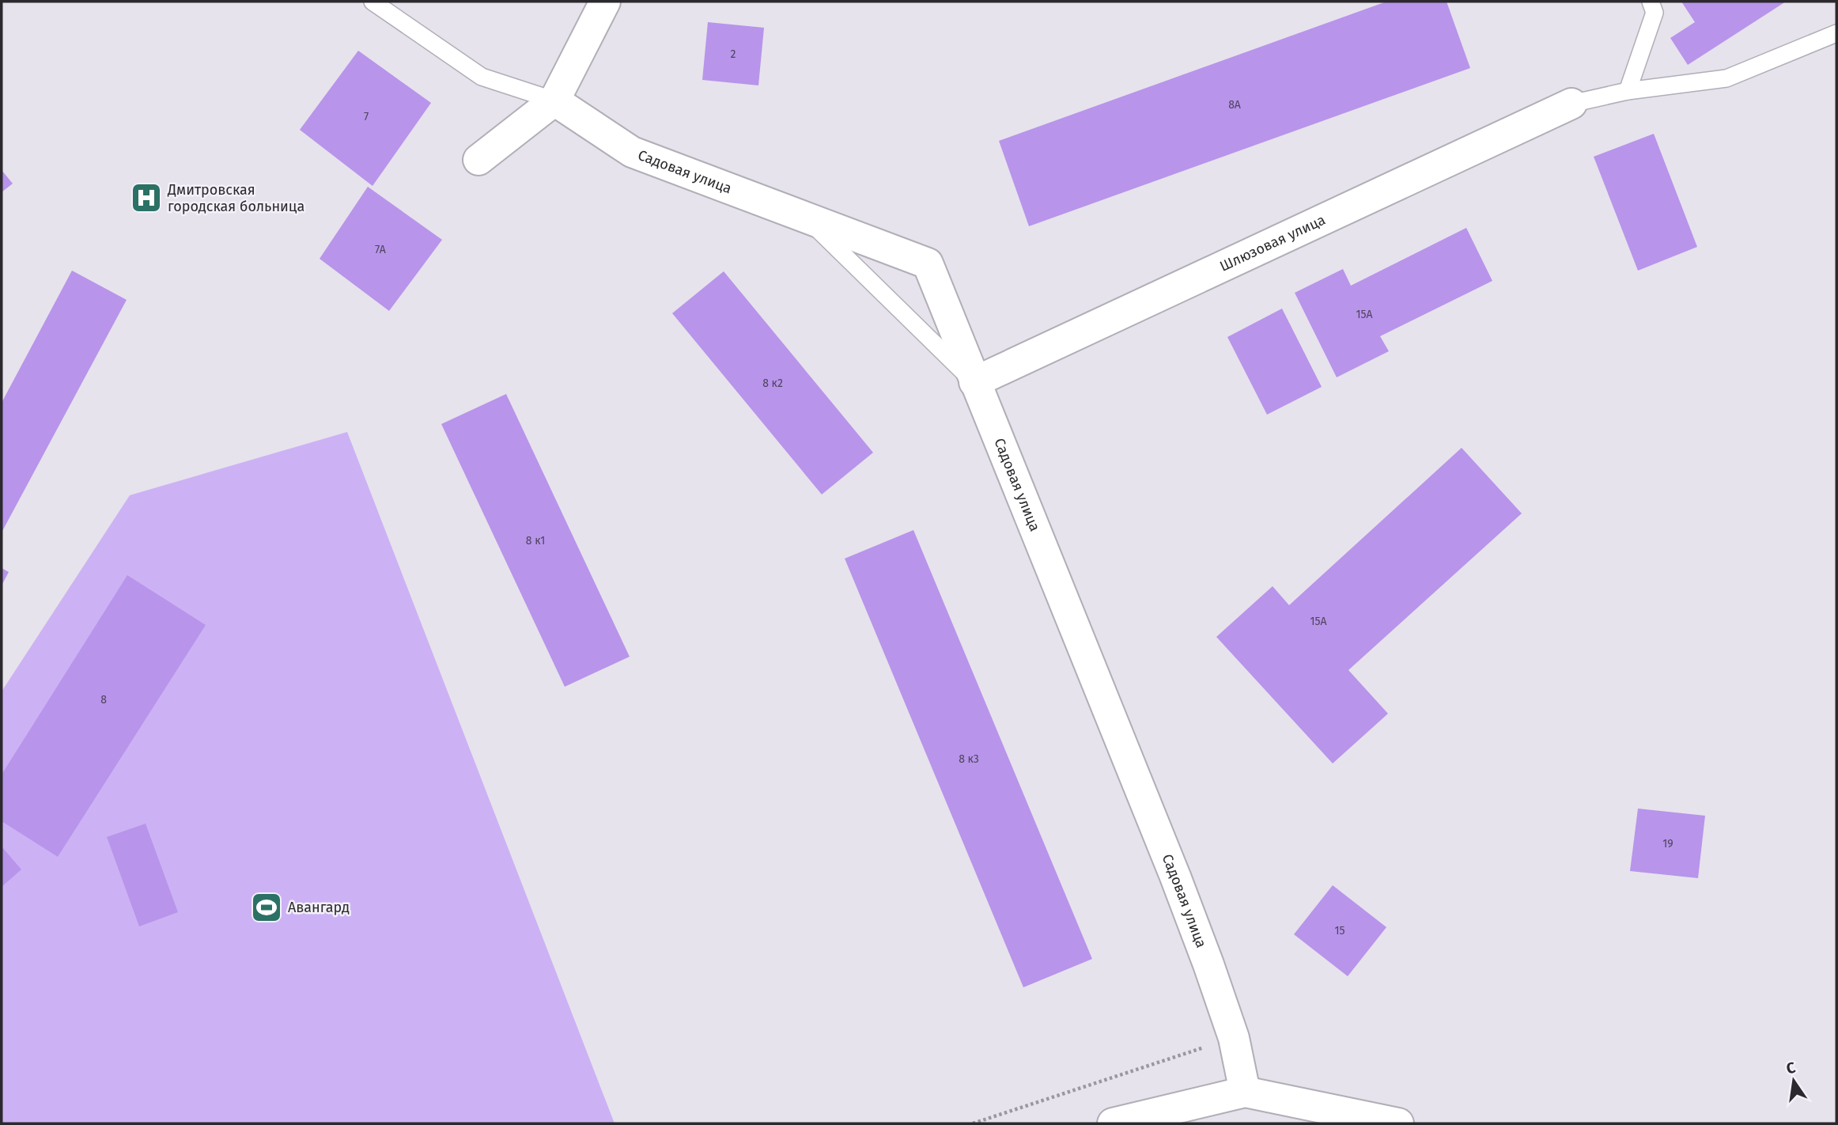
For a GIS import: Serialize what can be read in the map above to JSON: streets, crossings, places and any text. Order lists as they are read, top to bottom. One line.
{"streets":{"street":["Садовая улица","Шлюзовая улица"]},"crossings":[["Садовая улица","Шлюзовая улица"]],"places":{"hospital":["Дмитровская городская больница"],"sports":["Авангард"]},"house_numbers":["2","8А","7","7А","15А","8 к2","8 к1","15А","8","8 к3","19","15"],"north":"top"}
